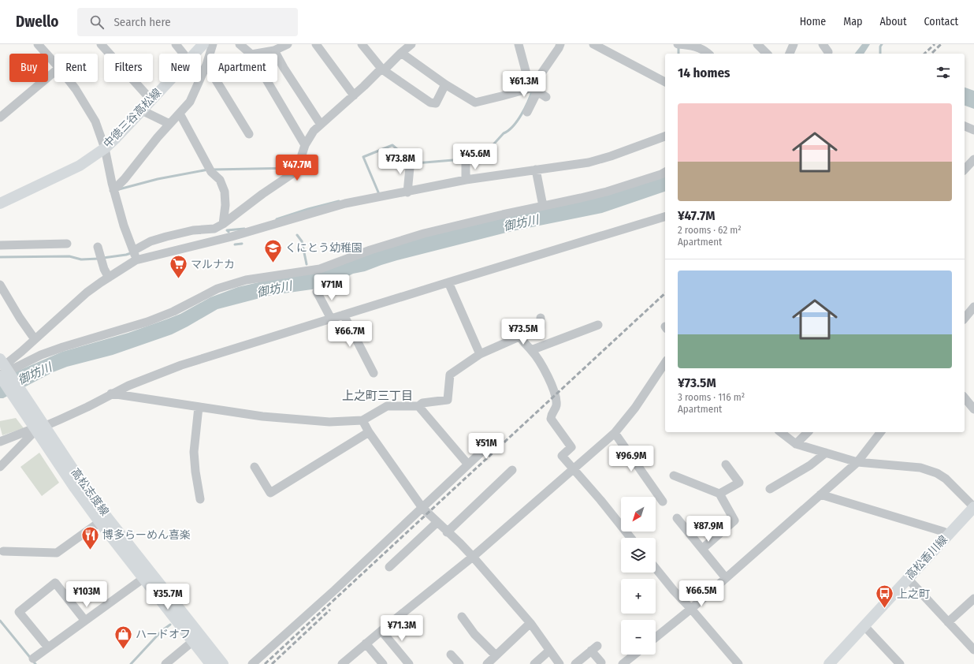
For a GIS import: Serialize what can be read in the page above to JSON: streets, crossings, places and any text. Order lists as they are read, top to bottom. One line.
{"streets":{"main road":["中徳三谷高松線","高松志度線","高松香川線"]},"districts":["上之町三丁目"],"water":["御坊川"],"places":{"school or university":["くにとう幼稚園"],"supermarket":["マルナカ"],"restaurant":["博多らーめん喜楽"],"bus stop":["上之町"],"shop":["ハードオフ"]},"north":"bottom left","page":{"header":"Dwello","search":"Search here","nav":["Home","Map","About","Contact"],"chip":["Buy","Rent","Filters","New","Apartment"],"heading":"14 homes","price":["¥61.3M","¥45.6M","¥73.8M","¥47.7M","¥71M","¥73.5M","¥66.7M","¥51M","¥96.9M","¥87.9M","¥66.5M","¥103M","¥35.7M","¥71.3M"],"list":[{"name":"¥47.7M","note":"2 rooms · 62 m² · Apartment"},{"name":"¥73.5M","note":"3 rooms · 116 m² · Apartment"}],"map_buttons":["+","−"]}}
